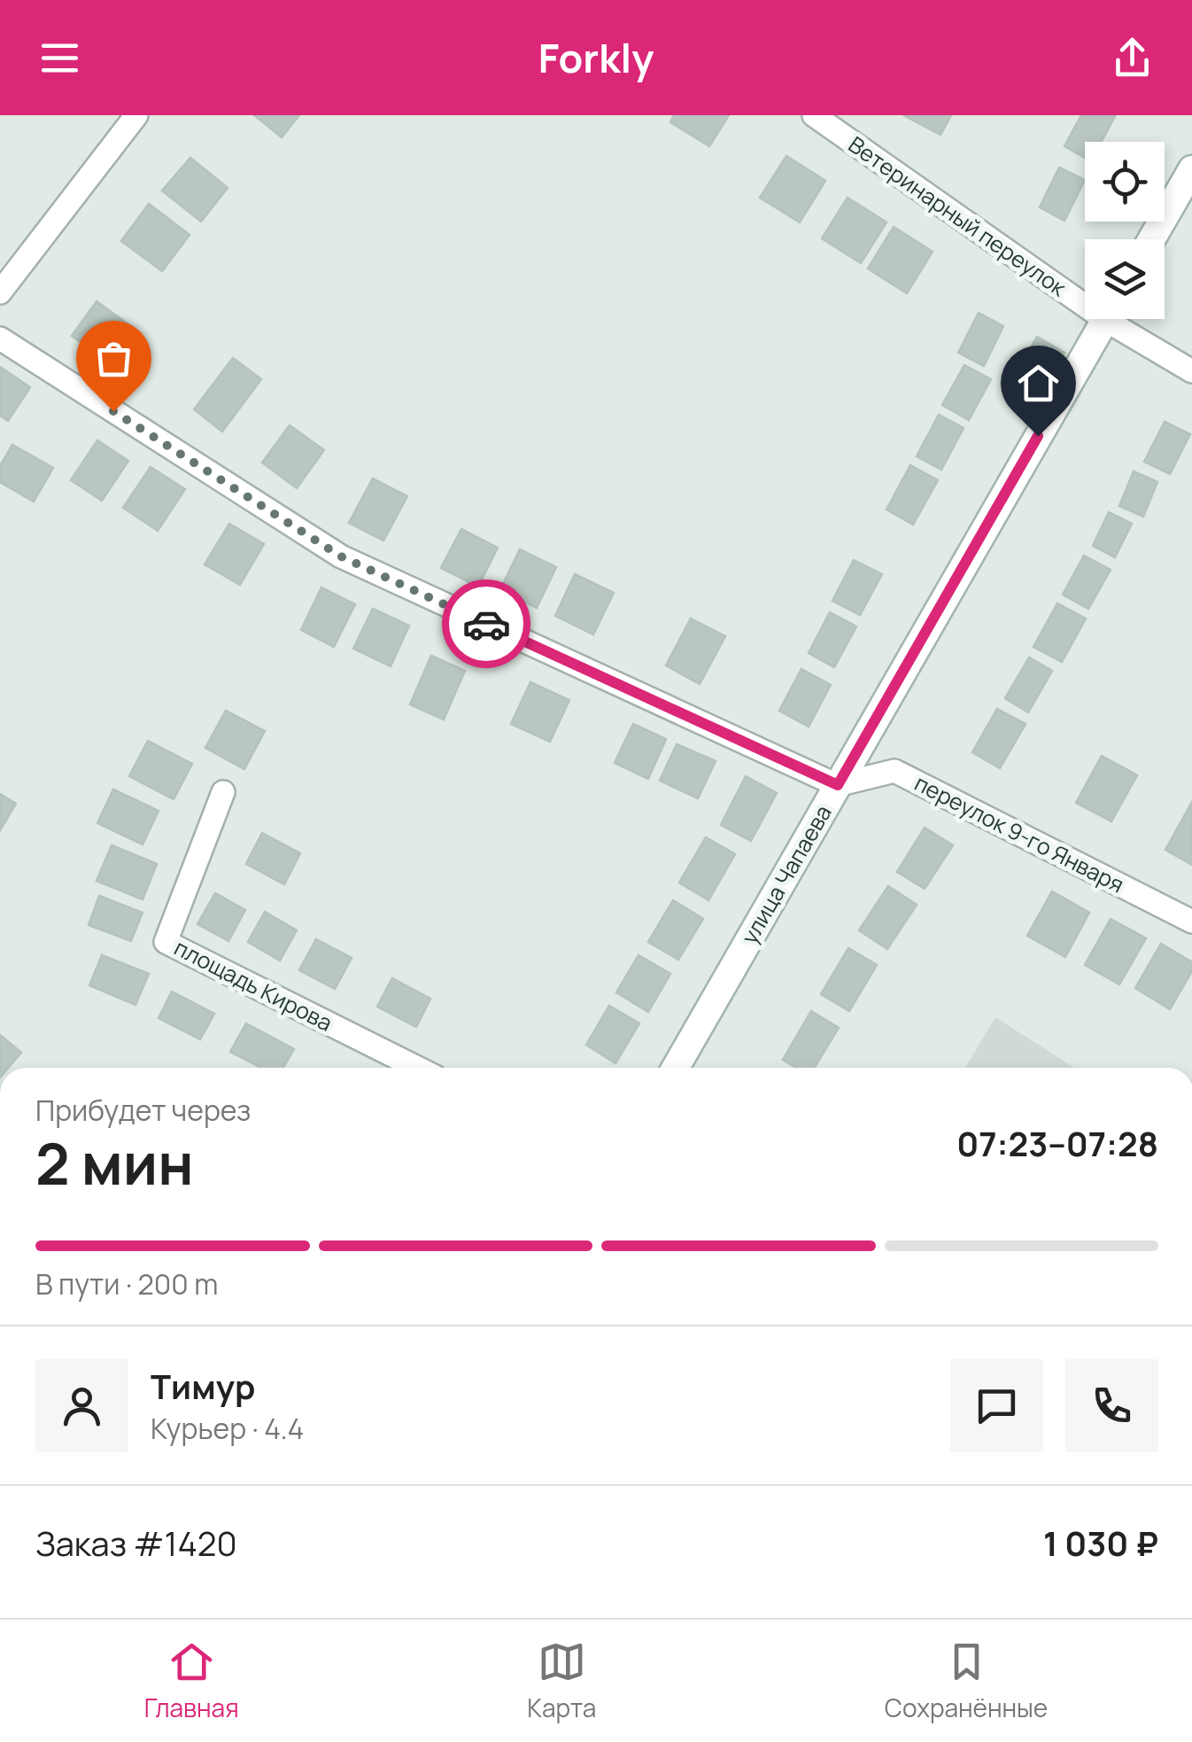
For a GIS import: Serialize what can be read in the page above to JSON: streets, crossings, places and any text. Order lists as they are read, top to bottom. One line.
{"streets":{"main road":["улица Чапаева"],"street":["Ветеринарный переулок","переулок 9-го Января","площадь Кирова"]},"crossings":[["переулок 9-го Января","улица Чапаева"]],"page":{"header":"Forkly","heading":["2 мин","Прибудет через","07:23–07:28"],"panel":["Тимур","Курьер · 4.4","Заказ #1420","1 030 ₽"],"bar":"В пути · 200 m","tabs":["Главная","Карта","Сохранённые"]}}
